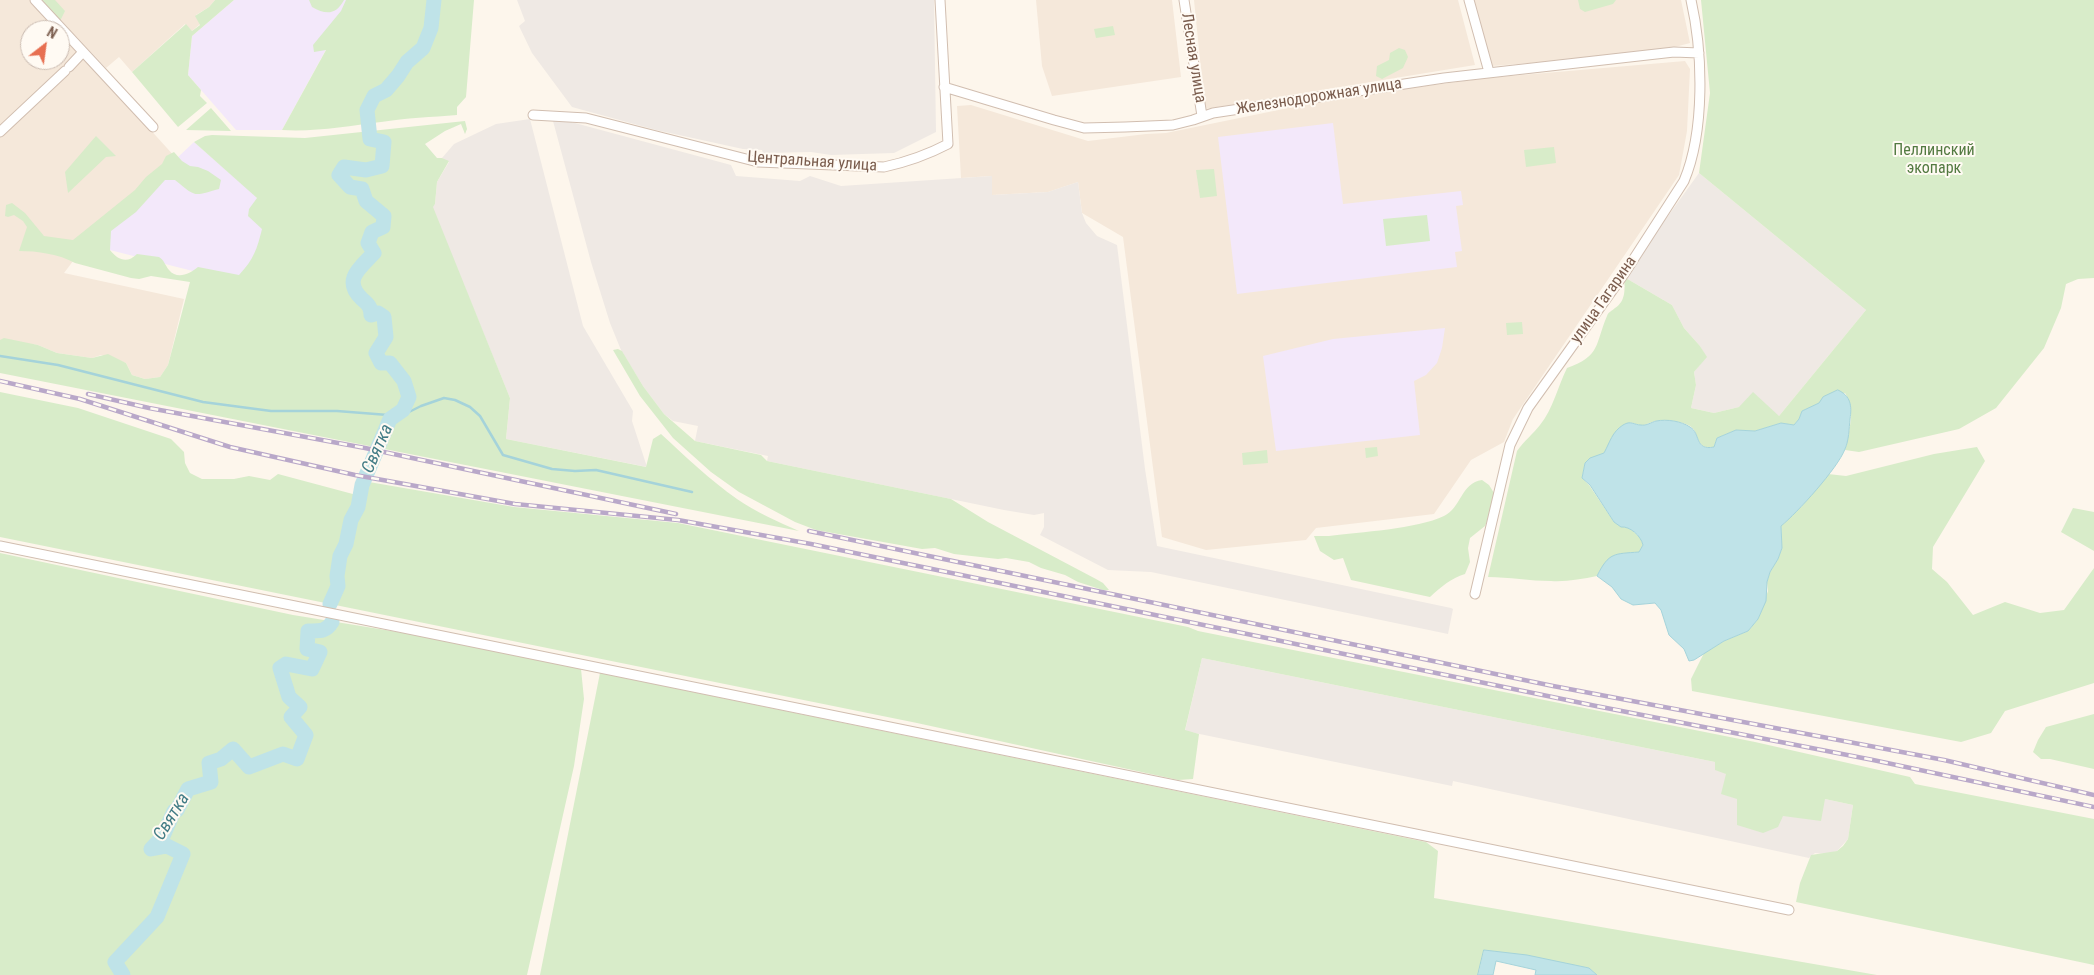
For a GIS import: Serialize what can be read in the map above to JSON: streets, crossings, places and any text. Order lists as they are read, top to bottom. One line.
{"streets":{"street":["Лесная улица","Железнодорожная улица","Центральная улица","улица Гагарина"]},"crossings":[["Лесная улица","Железнодорожная улица"],["Железнодорожная улица","Центральная улица"],["Железнодорожная улица","улица Гагарина"]],"water":["Святка"],"parks":["Пеллинский экопарк"],"north":"top right"}
